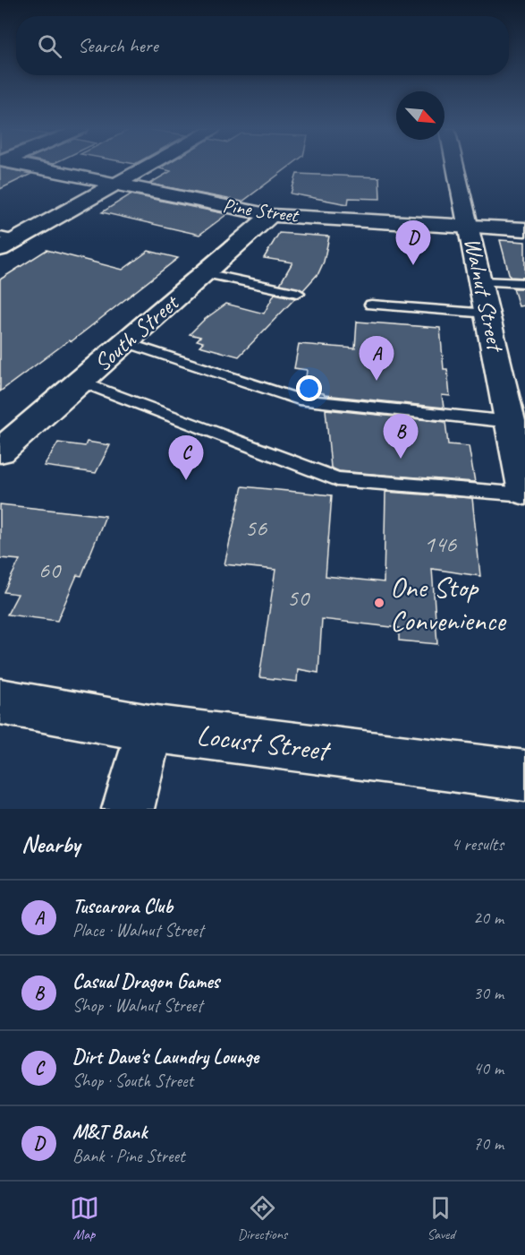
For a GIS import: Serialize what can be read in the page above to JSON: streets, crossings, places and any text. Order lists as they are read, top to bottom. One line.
{"streets":{"main road":["Pine Street","Walnut Street","South Street","Locust Street"]},"crossings":[["Pine Street","Walnut Street"],["Pine Street","South Street"]],"places":["One Stop Convenience"],"house_numbers":["56","146","60","50"],"north":"bottom right","page":{"search":"Search here","pins":["D","A","B","C"],"heading":["Nearby","4 results"],"list":[{"mark":"A","name":"Tuscarora Club","note":"Place · Walnut Street","value":"20 m"},{"mark":"B","name":"Casual Dragon Games","note":"Shop · Walnut Street","value":"30 m"},{"mark":"C","name":"Dirt Dave's Laundry Lounge","note":"Shop · South Street","value":"40 m"},{"mark":"D","name":"M&T Bank","note":"Bank · Pine Street","value":"70 m"}],"nav":["Map","Directions","Saved"]}}
